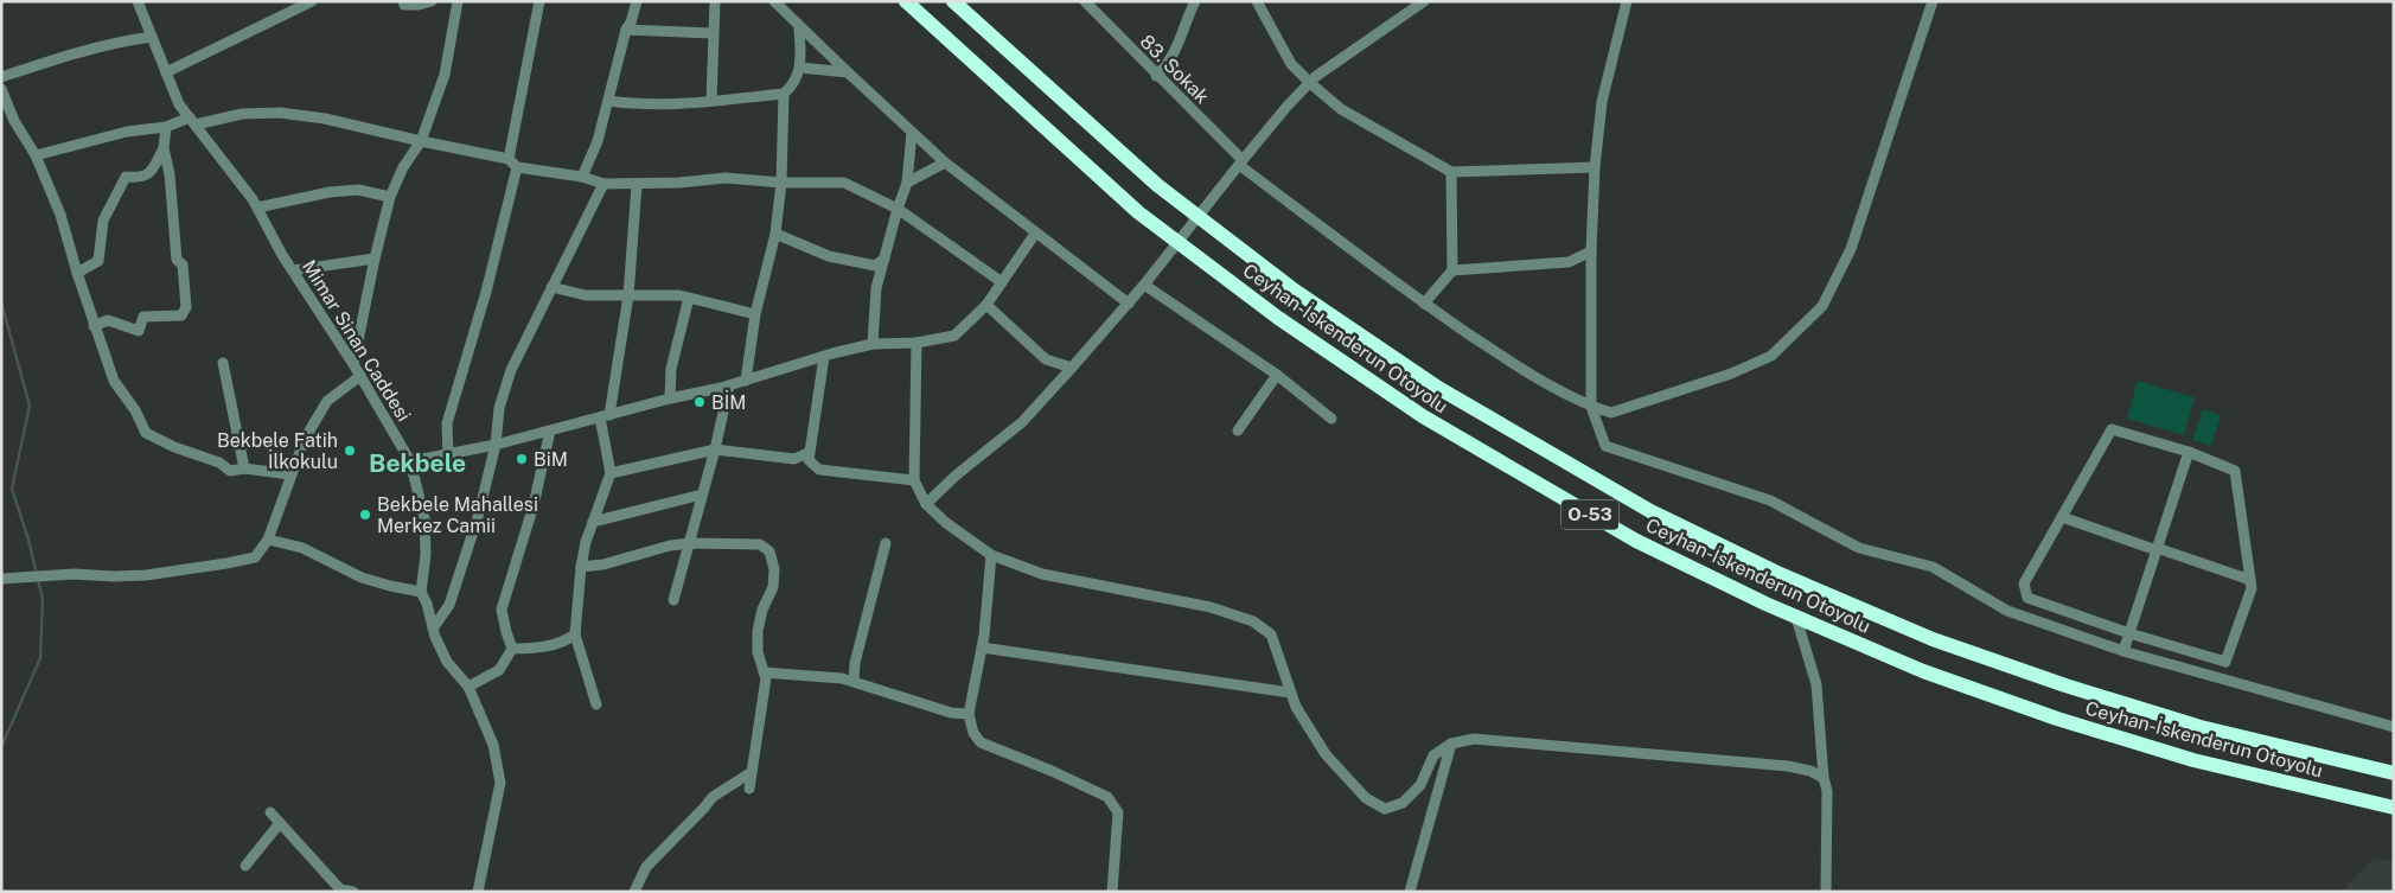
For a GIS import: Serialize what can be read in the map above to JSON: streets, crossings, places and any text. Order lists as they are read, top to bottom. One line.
{"streets":{"highway":["Ceyhan-İskenderun Otoyolu","O-53"],"street":["83. Sokak","Mimar Sinan Caddesi"]},"districts":["Bekbele"],"places":["BİM","Bekbele Fatih İlkokulu","BiM","Bekbele Mahallesi Merkez Camii"]}
